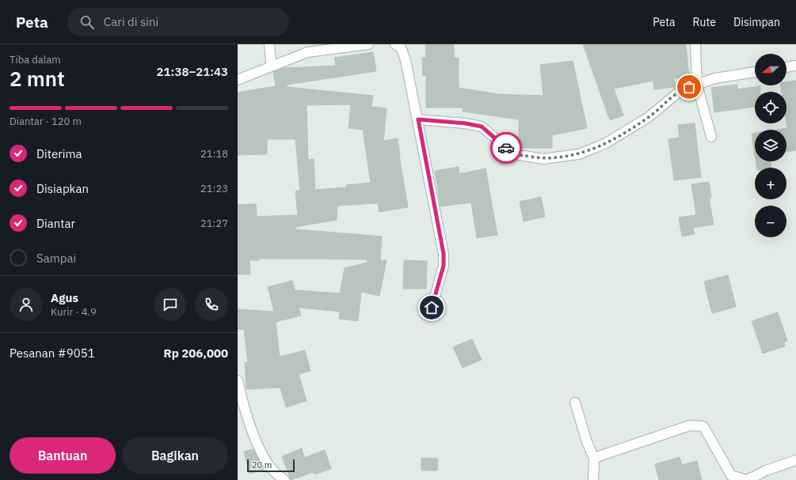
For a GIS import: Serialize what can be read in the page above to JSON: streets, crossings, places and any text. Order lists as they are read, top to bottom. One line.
{"scale_bar":"20 m","north":"left","page":{"header":"Peta","search":"Cari di sini","nav":["Peta","Rute","Disimpan"],"heading":["2 mnt","Tiba dalam","21:38–21:43"],"panel":["Agus","Kurir · 4.9","Pesanan #9051","Rp 206,000"],"map_buttons":["+","−"],"bar":"Diantar · 120 m","list":[["Diterima","21:18"],["Disiapkan","21:23"],["Diantar","21:27"],"Sampai"],"buttons":["Bantuan","Bagikan"],"scale":"20 m"}}
